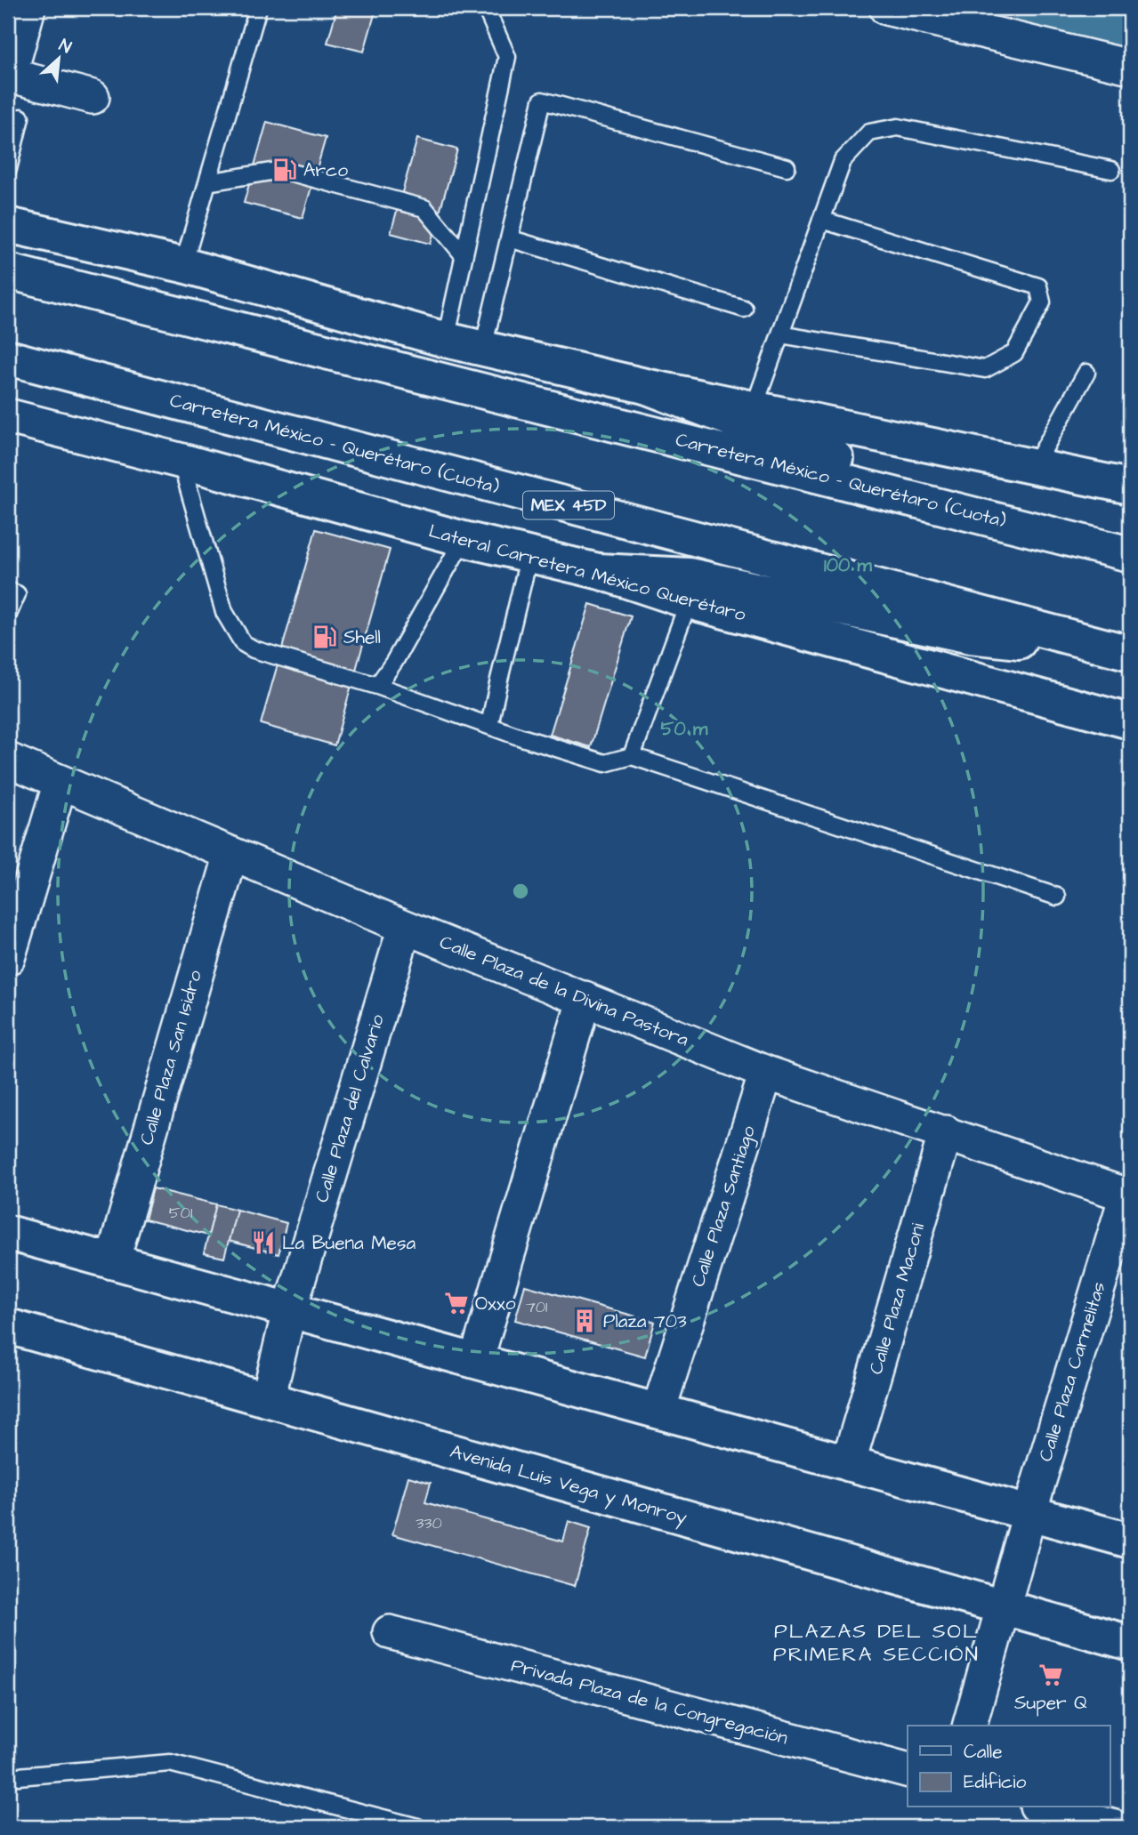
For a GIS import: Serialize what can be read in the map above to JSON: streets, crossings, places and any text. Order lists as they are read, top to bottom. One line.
{"streets":{"main road":["Carretera México - Querétaro (Cuota)","MEX 45D","Lateral Carretera México Querétaro","Avenida Luis Vega y Monroy"],"street":["Calle Plaza de la Divina Pastora","Calle Plaza San Isidro","Calle Plaza del Calvario","Calle Plaza Santiago","Calle Plaza Maconi","Calle Plaza Carmelitas","Privada Plaza de la Congregación"]},"crossings":[["Calle Plaza de la Divina Pastora","Calle Plaza San Isidro"],["Calle Plaza de la Divina Pastora","Calle Plaza del Calvario"],["Calle Plaza de la Divina Pastora","Calle Plaza Santiago"],["Calle Plaza de la Divina Pastora","Calle Plaza Maconi"],["Calle Plaza de la Divina Pastora","Calle Plaza Carmelitas"],["Calle Plaza del Calvario","Avenida Luis Vega y Monroy"]],"districts":["PLAZAS DEL SOL PRIMERA SECCIÓN"],"places":{"fuel station":["Arco","Shell"],"restaurant":["La Buena Mesa"],"supermarket":["Oxxo","Super Q"],"building":["Plaza 703"]},"house_numbers":["501","701","330"],"legend":["Calle","Edificio"],"north":"top right","rings":["100 m","50 m"]}
